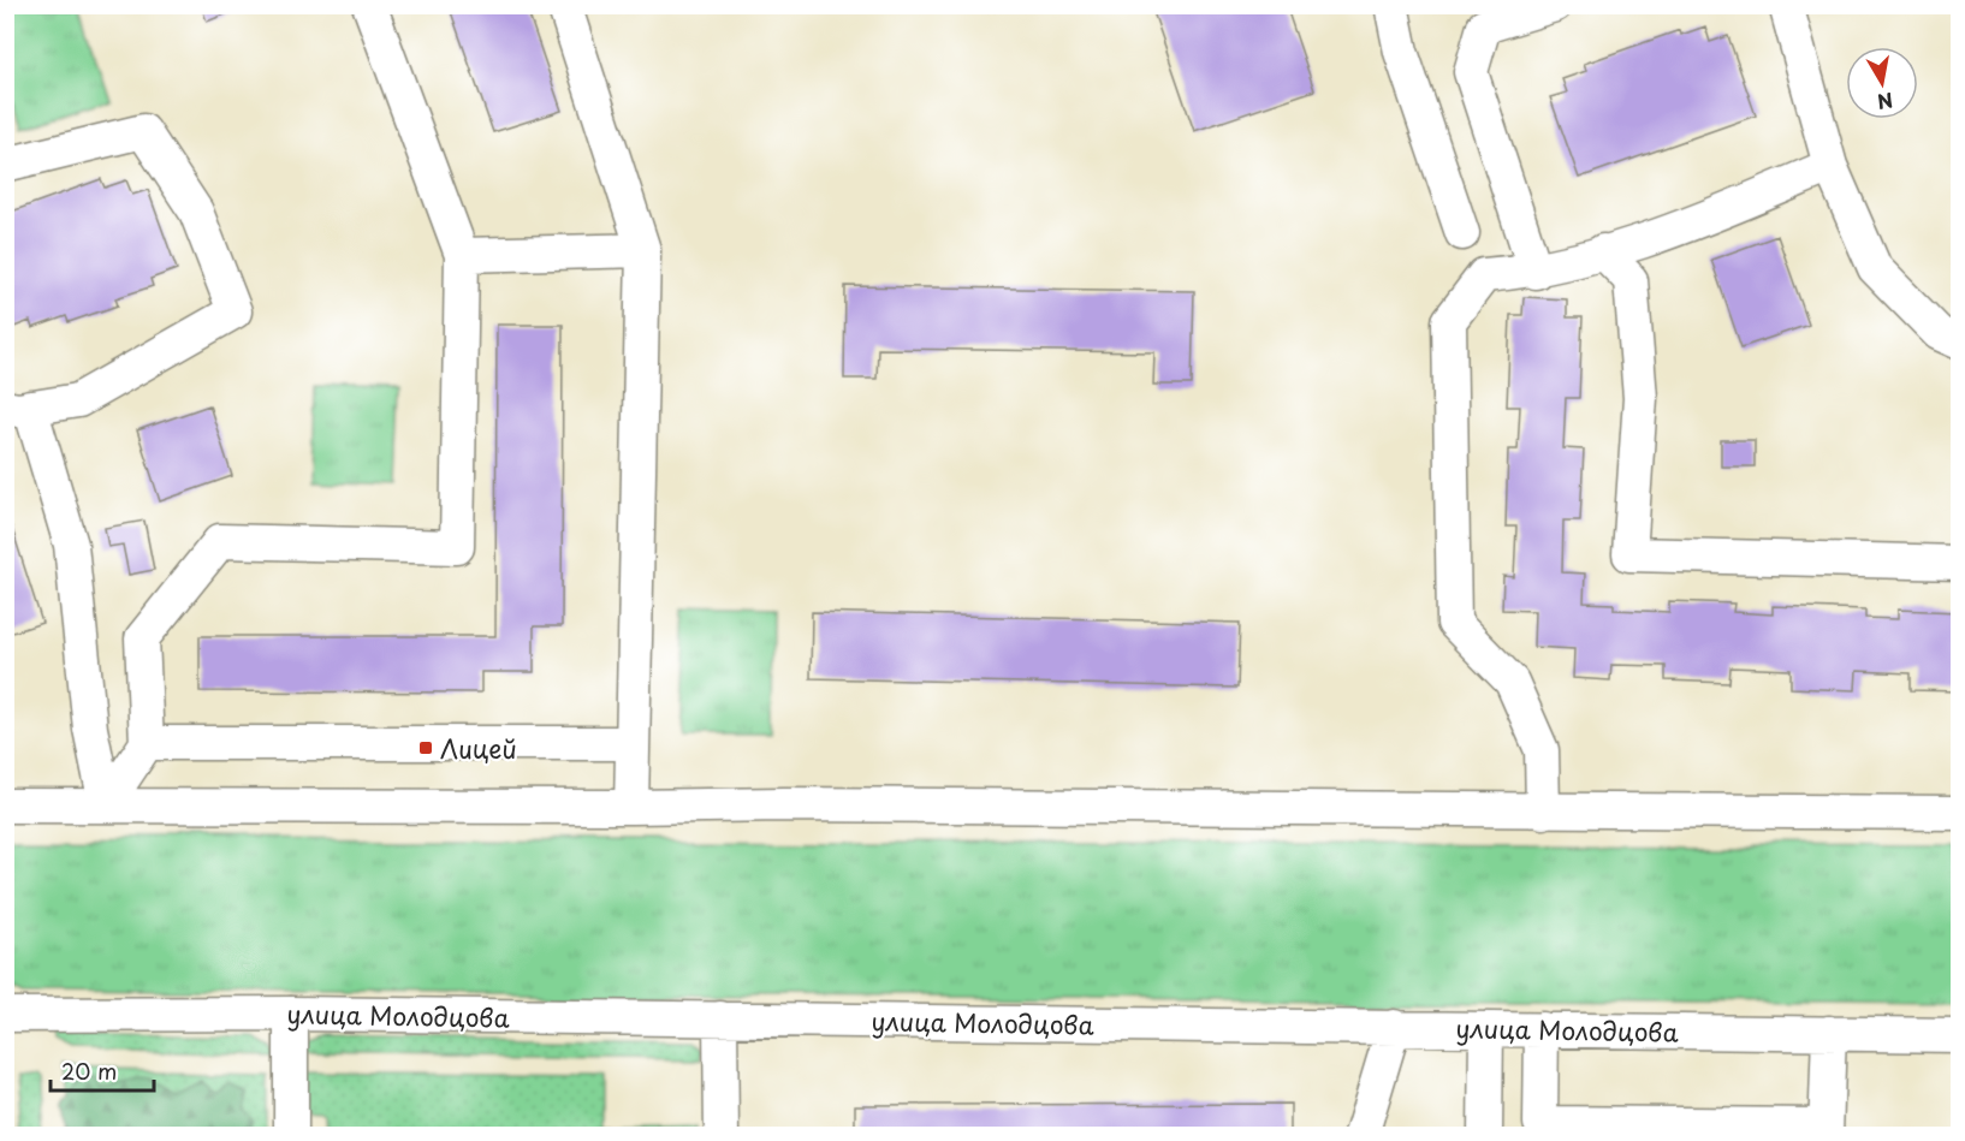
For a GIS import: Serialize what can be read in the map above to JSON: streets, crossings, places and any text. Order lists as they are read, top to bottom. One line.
{"streets":{"street":["улица Молодцова"]},"places":{"transit":["Лицей"]},"scale_bar":"20 m","north":"bottom"}
